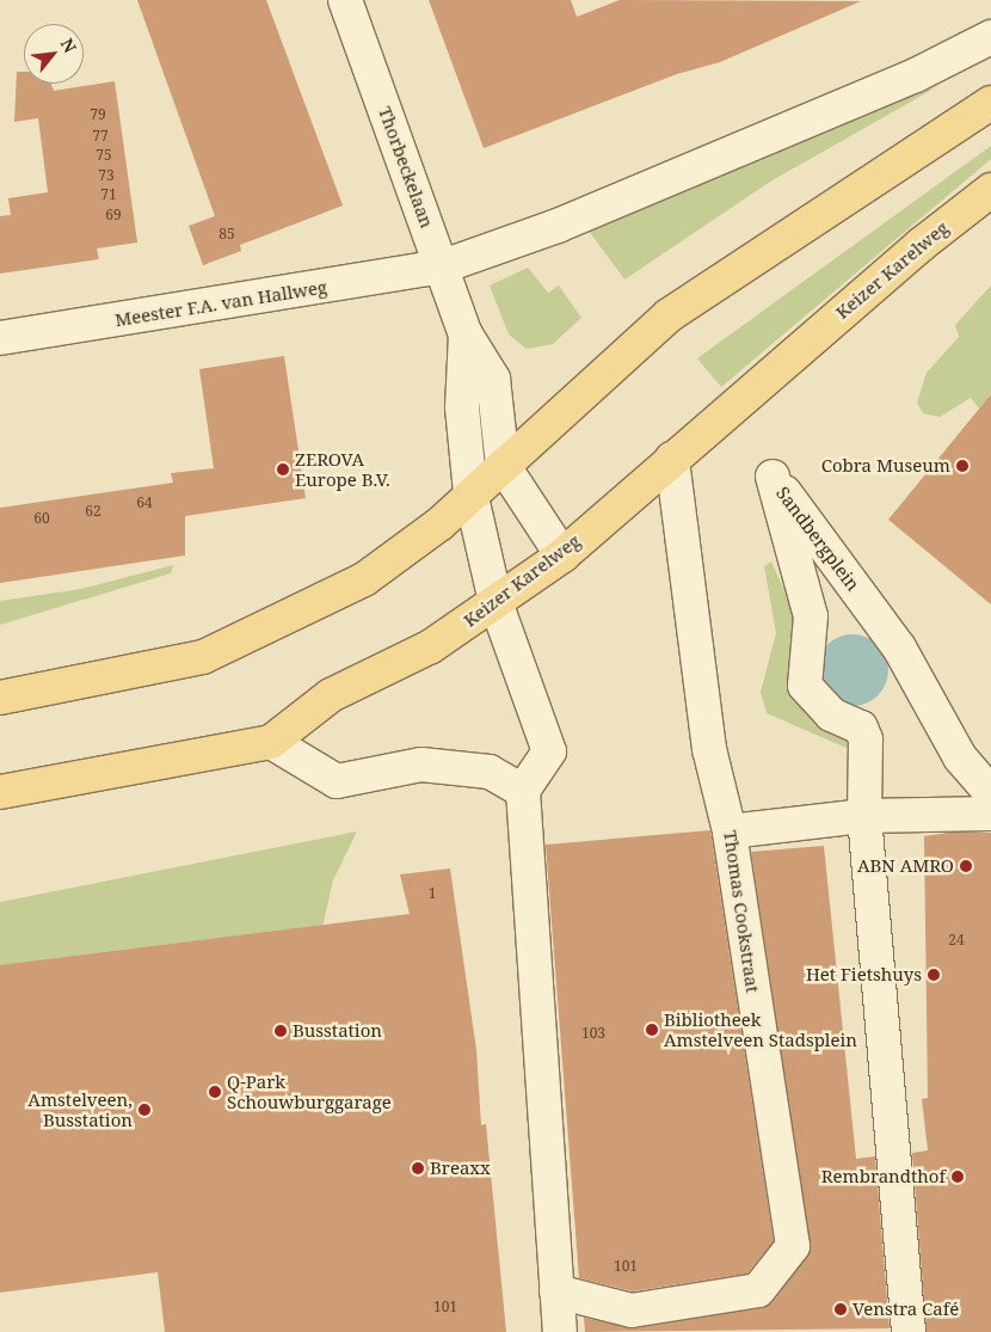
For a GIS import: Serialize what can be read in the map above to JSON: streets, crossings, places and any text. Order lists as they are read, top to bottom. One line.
{"streets":{"main road":["Keizer Karelweg"],"street":["Thorbeckelaan","Meester F.A. van Hallweg","Sandbergplein","Thomas Cookstraat"]},"crossings":[["Thorbeckelaan","Meester F.A. van Hallweg"],["Keizer Karelweg","Thomas Cookstraat"]],"places":["Cobra Museum","ZEROVA Europe B.V.","ABN AMRO","Het Fietshuys","Bibliotheek Amstelveen Stadsplein","Busstation","Q-Park Schouwburggarage","Amstelveen, Busstation","Breaxx","Rembrandthof","Venstra Café"],"house_numbers":["79","77","75","73","71","69","85","64","62","60","1","24","103","101","101"],"north":"top right"}
